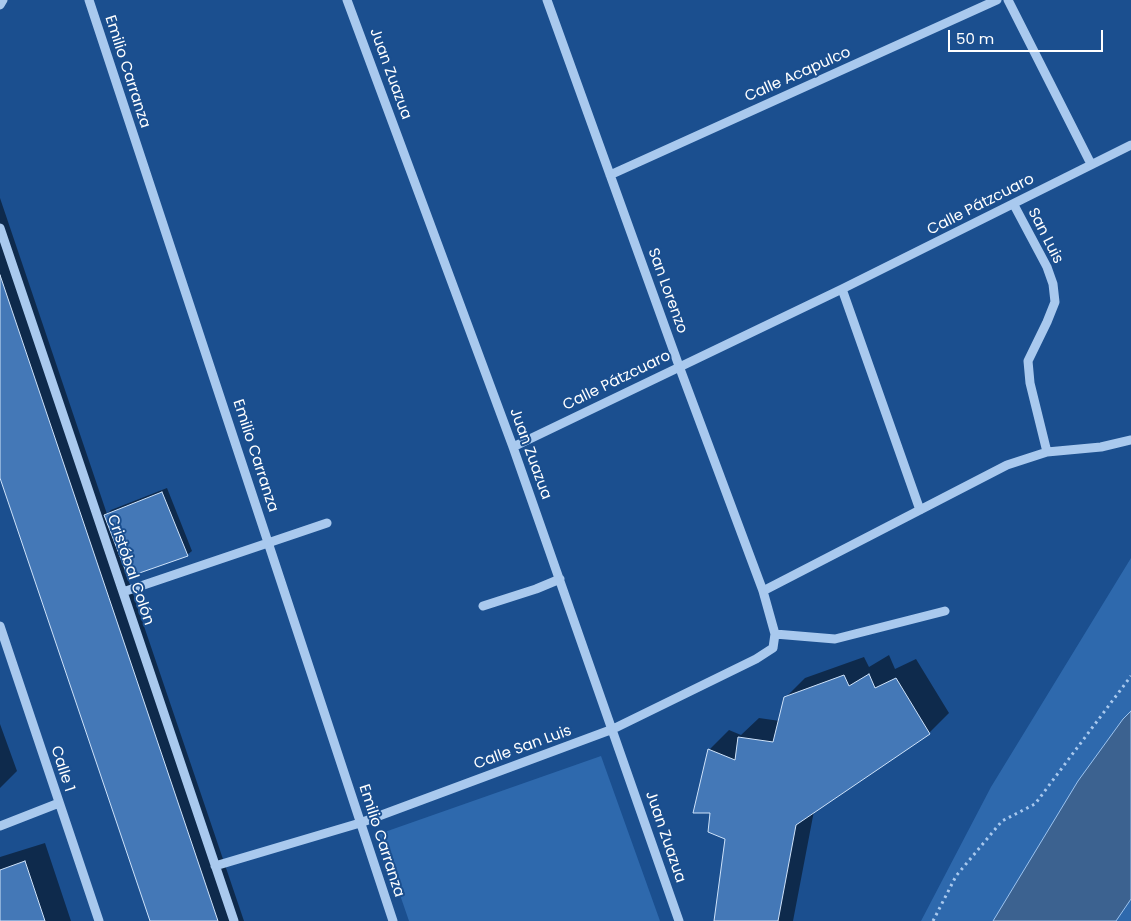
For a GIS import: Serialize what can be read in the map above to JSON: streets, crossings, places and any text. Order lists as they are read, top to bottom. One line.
{"streets":{"street":["Emilio Carranza","Juan Zuazua","Calle Acapulco","Calle Pátzcuaro","San Luis","San Lorenzo","Cristóbal Colón","Calle San Luis","Calle 1"]},"crossings":[["Emilio Carranza","Calle San Luis"],["Juan Zuazua","Calle Pátzcuaro"],["Juan Zuazua","Calle San Luis"],["Calle Acapulco","San Lorenzo"],["Calle Pátzcuaro","San Luis"],["Calle Pátzcuaro","San Lorenzo"],["Cristóbal Colón","Calle San Luis"]],"scale_bar":"50 m"}
